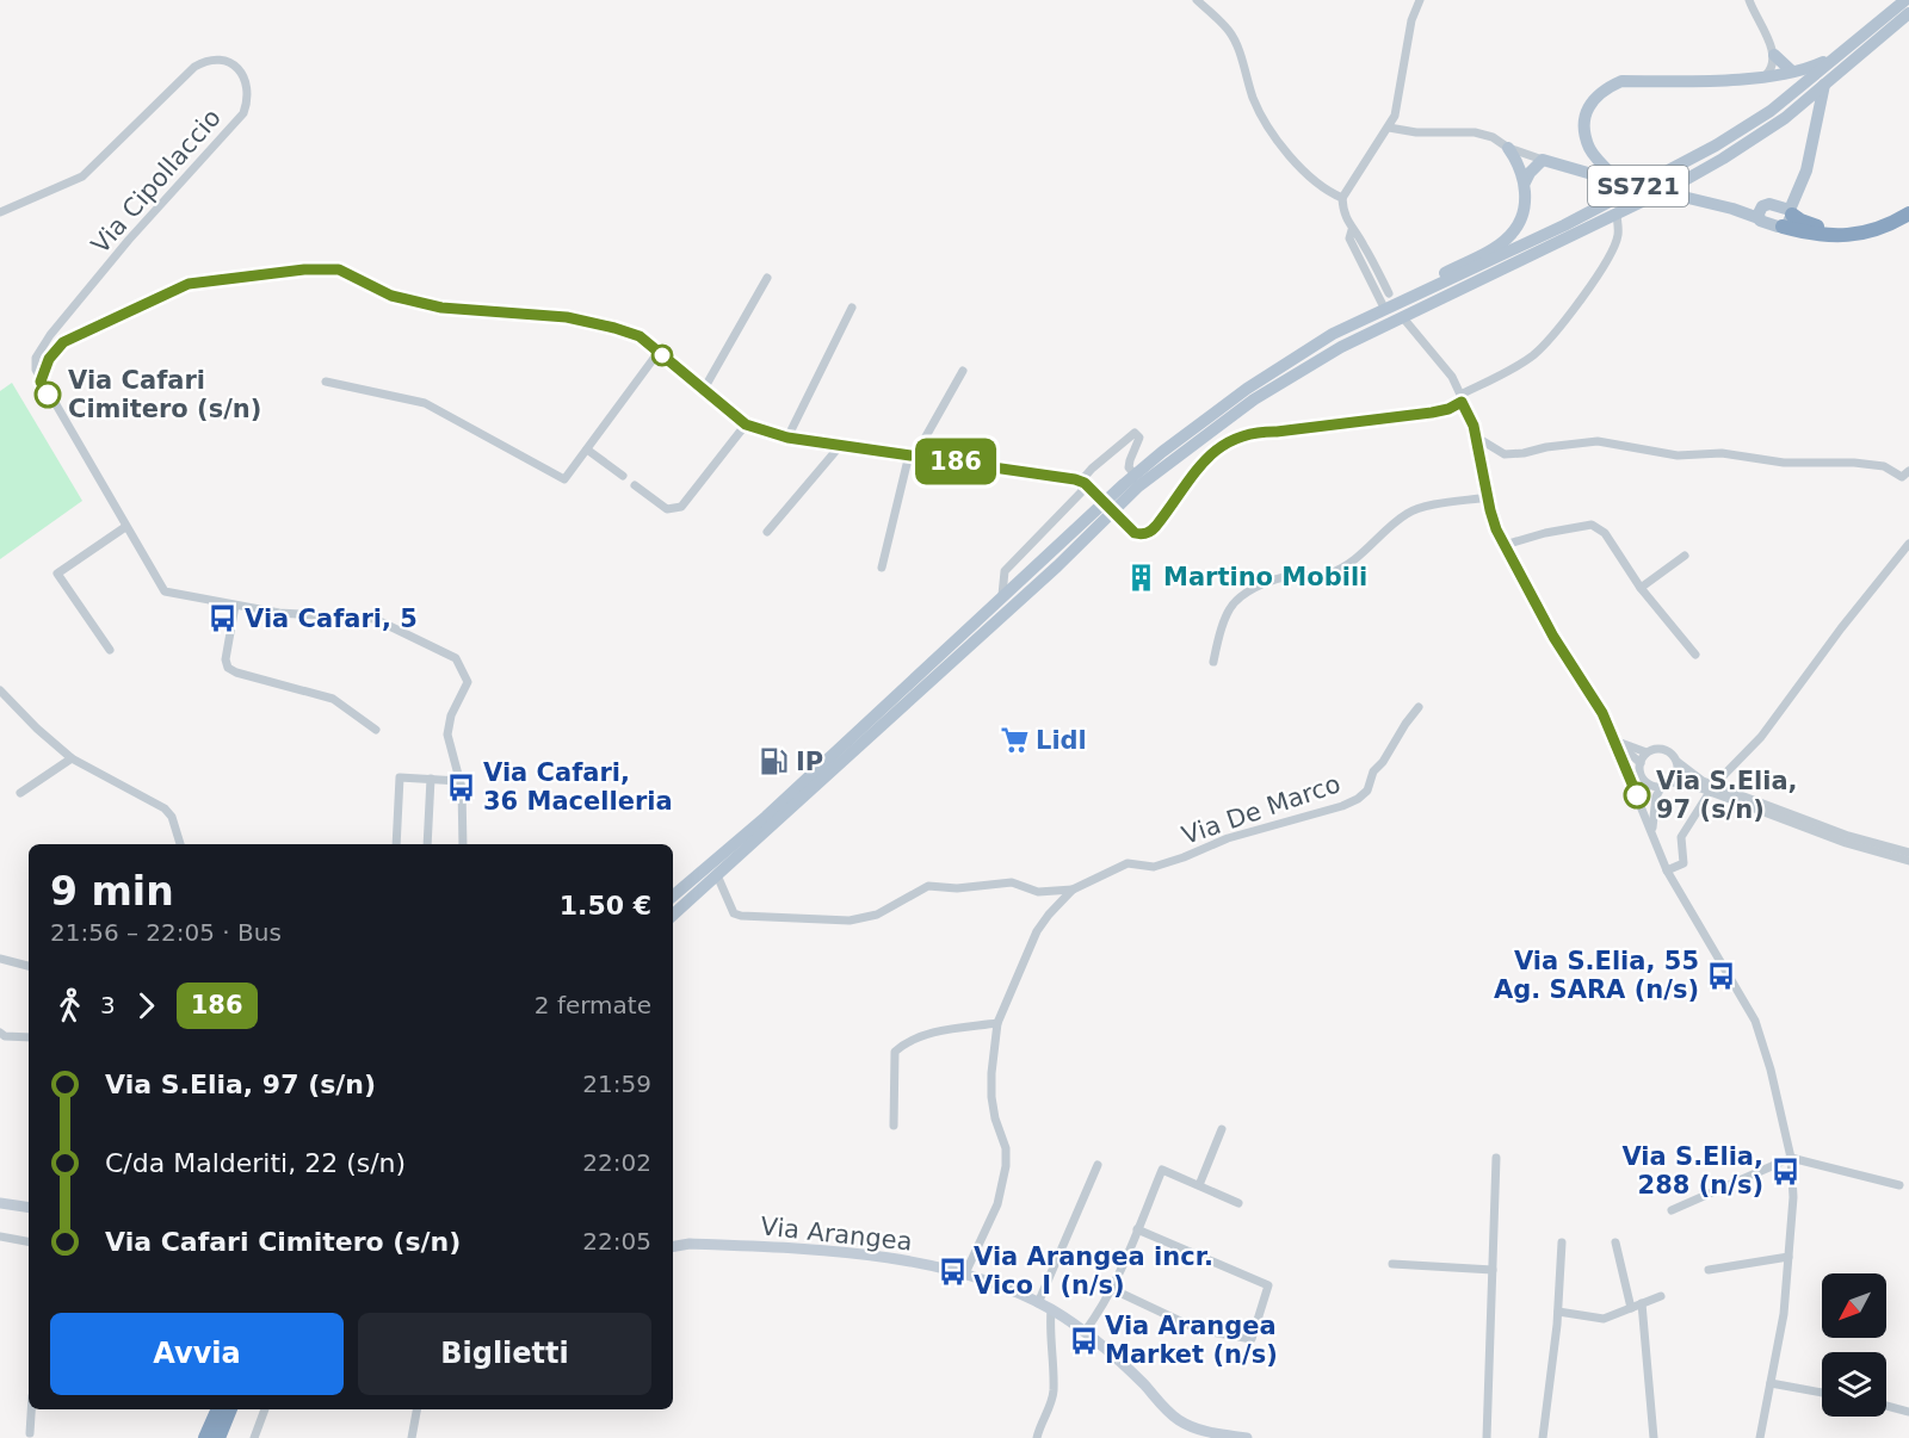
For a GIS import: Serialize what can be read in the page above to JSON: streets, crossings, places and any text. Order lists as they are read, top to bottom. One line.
{"streets":{"highway":["SS721"],"street":["Via Cipollaccio","Via De Marco","Via Arangea"]},"places":{"other":["Via Cafari Cimitero (s/n)","Via S.Elia, 97 (s/n)"],"building":["Martino Mobili"],"bus stop":["Via Cafari, 5","Via Cafari, 36 Macelleria","Via S.Elia, 55 Ag. SARA (n/s)","Via S.Elia, 288 (n/s)","Via Arangea incr. Vico I (n/s)","Via Arangea Market (n/s)"],"supermarket":["Lidl"],"fuel station":["IP"]},"lines":["bus line 186"],"north":"bottom left","page":{"on_map":"186","heading":["9 min","21:56 – 22:05 · Bus","1.50 €"],"legs":["3","186","2 fermate"],"list":[{"name":"Via S.Elia, 97 (s/n)","value":"21:59"},{"name":"C/da Malderiti, 22 (s/n)","value":"22:02"},{"name":"Via Cafari Cimitero (s/n)","value":"22:05"}],"buttons":["Avvia","Biglietti"]}}
